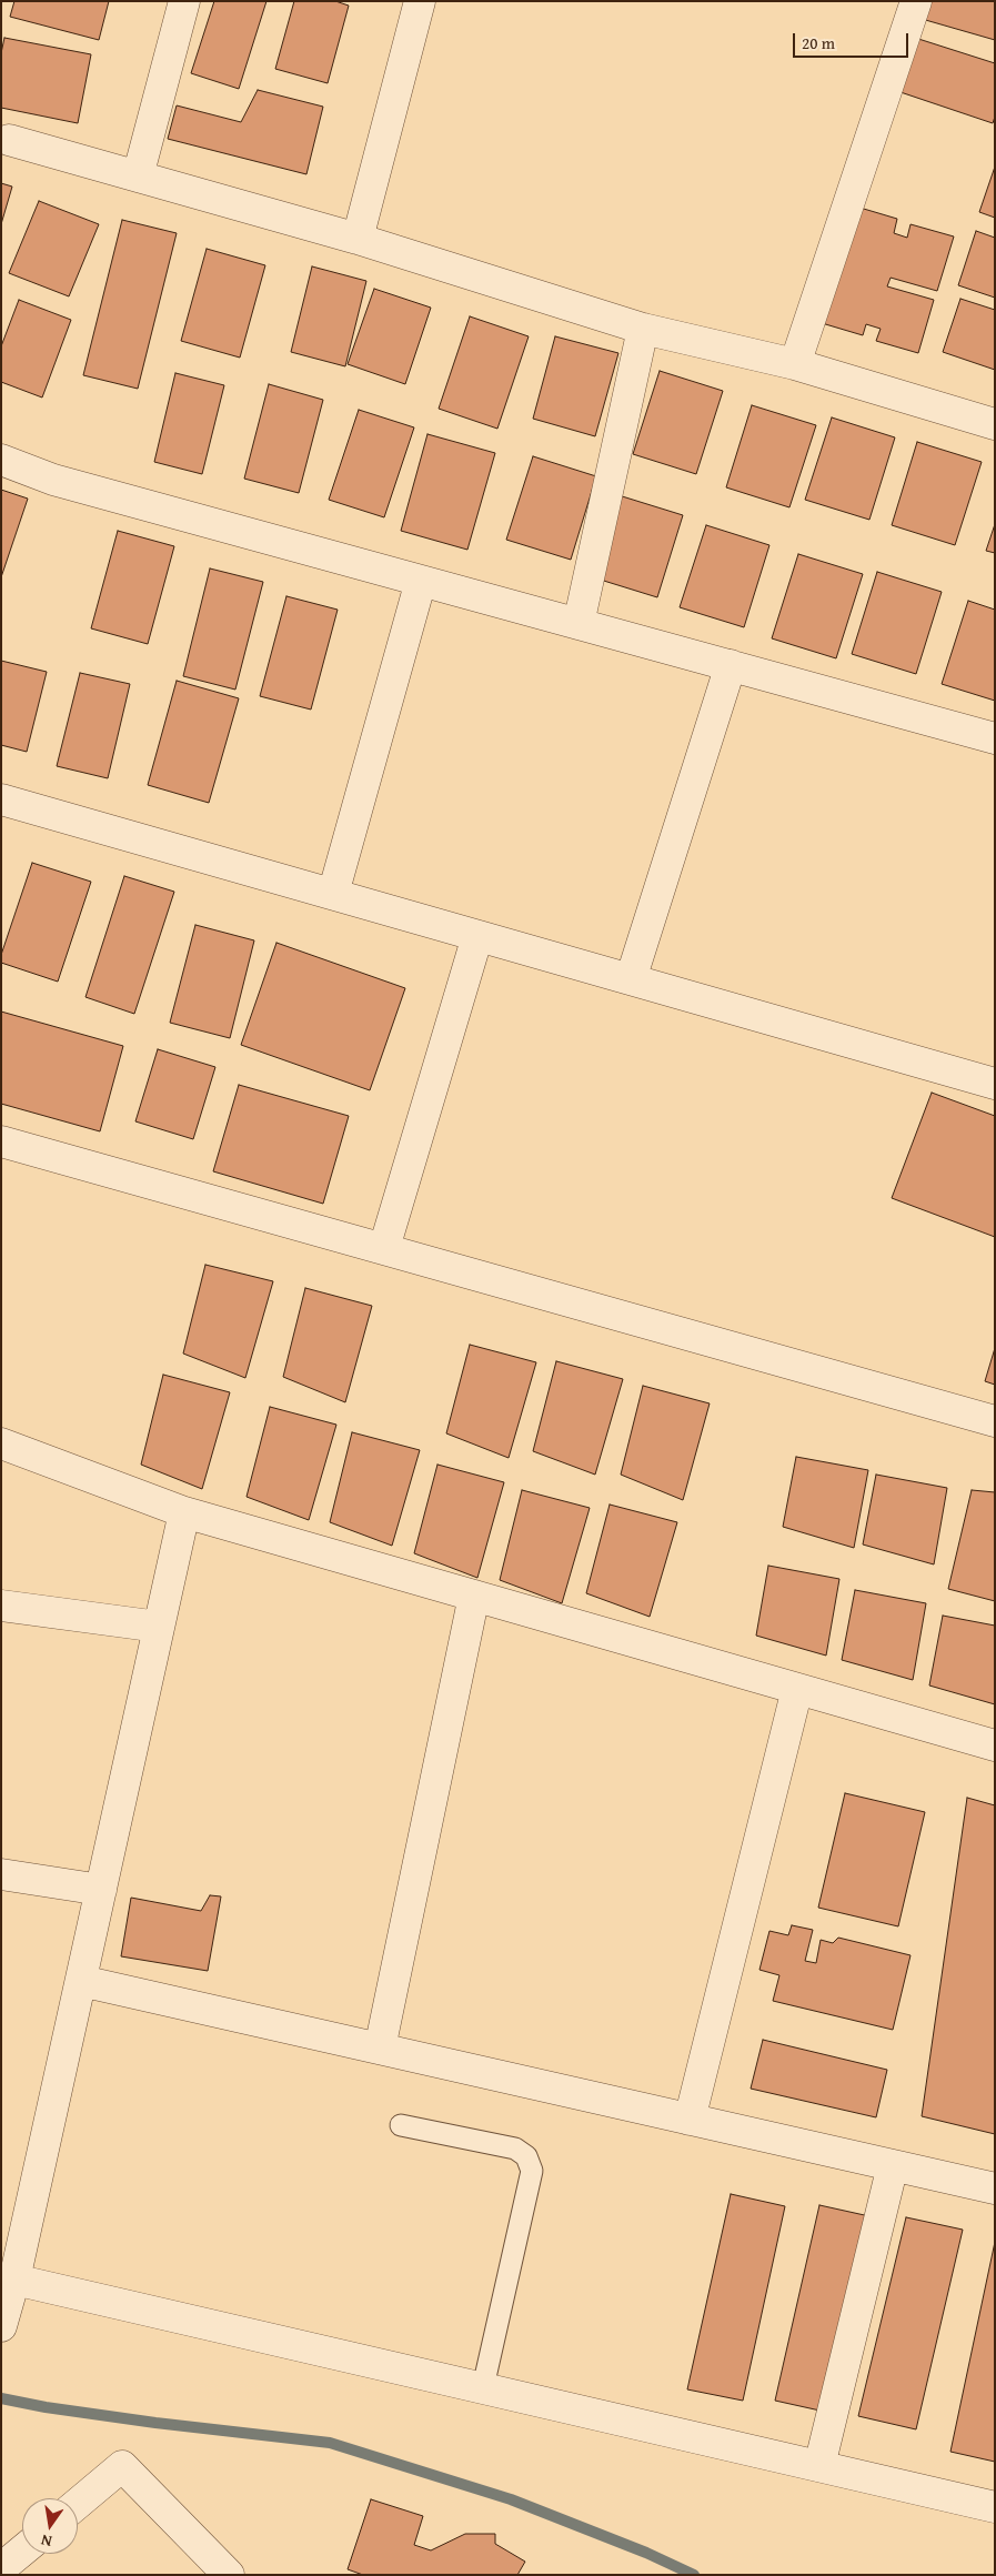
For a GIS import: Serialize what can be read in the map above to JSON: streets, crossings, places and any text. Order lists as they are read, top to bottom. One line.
{"scale_bar":"20 m","north":"bottom"}
